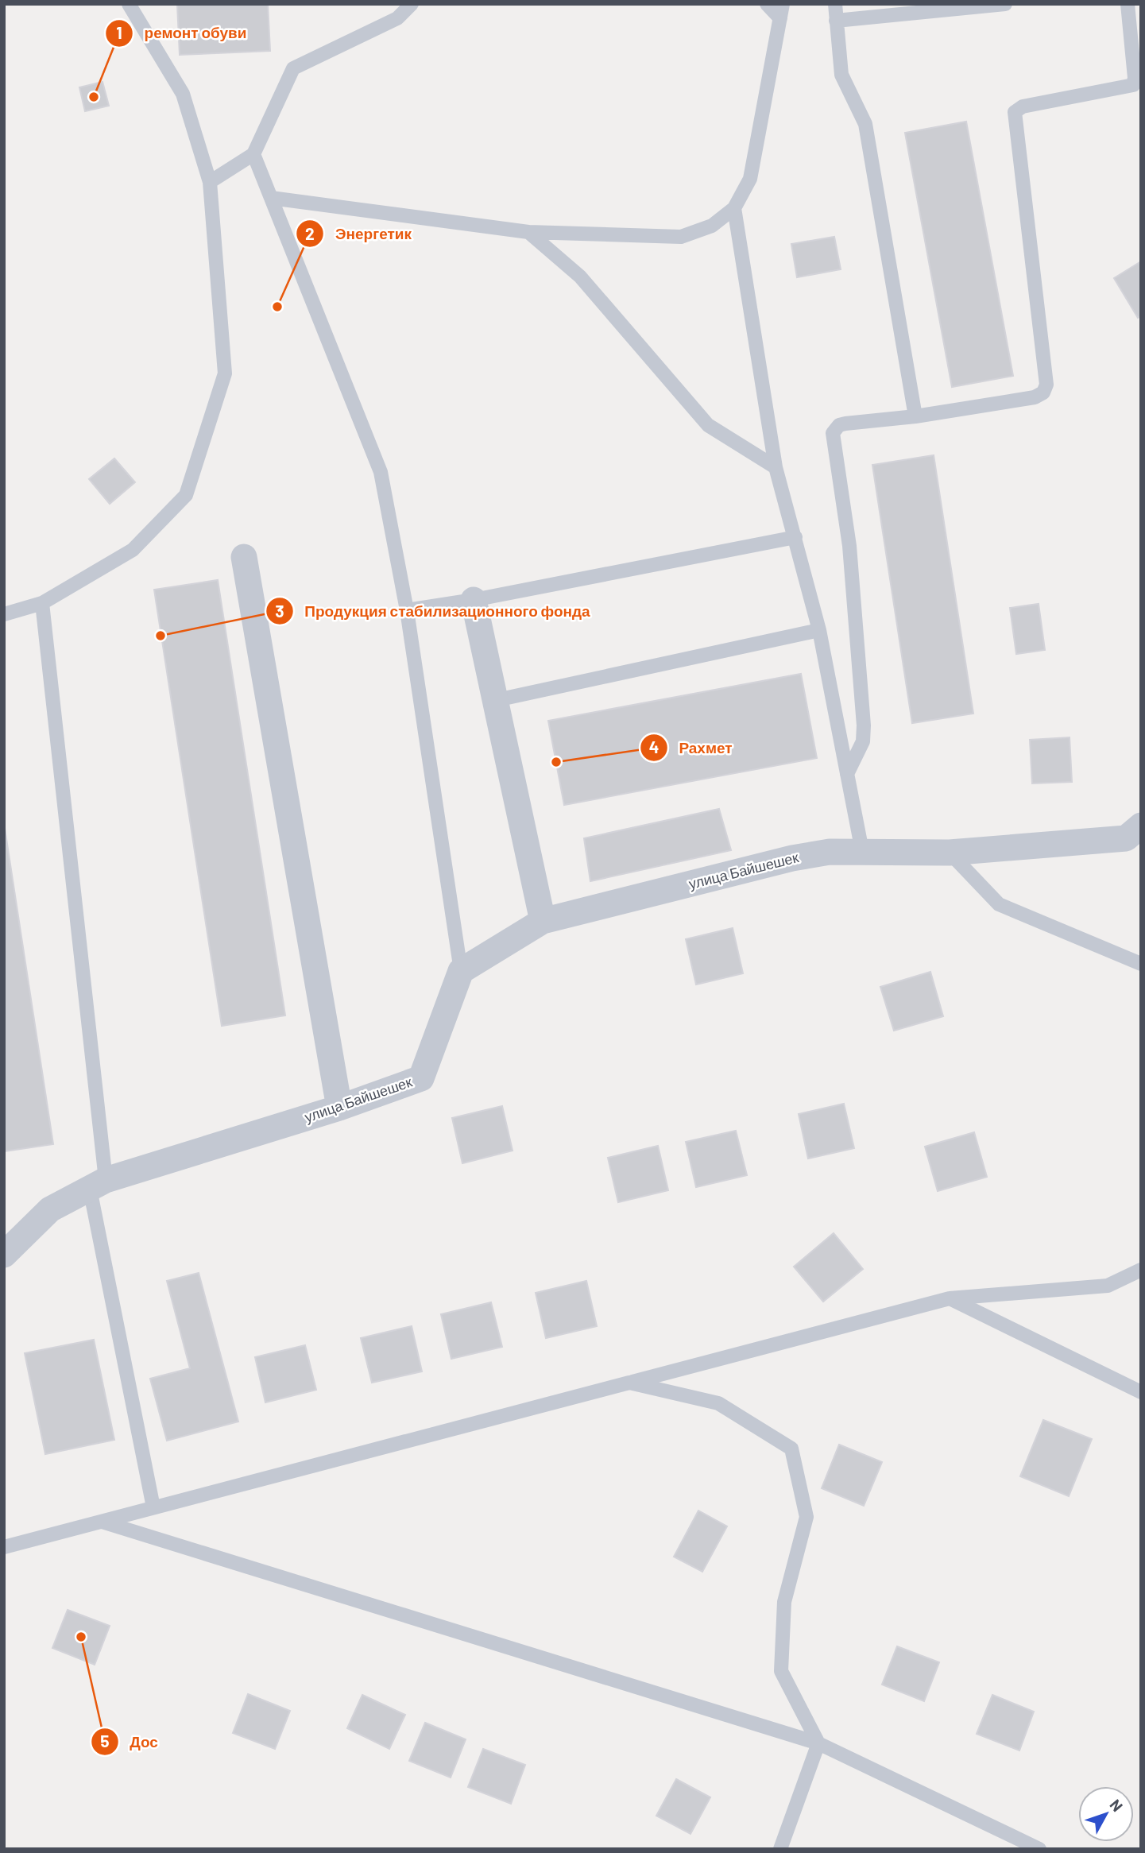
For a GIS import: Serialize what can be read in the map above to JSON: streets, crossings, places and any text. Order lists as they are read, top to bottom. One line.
{"streets":{"street":["улица Байшешек"]},"places":["ремонт обуви","Энергетик","Продукция стабилизационного фонда","Рахмет","Дос"],"north":"top right"}
